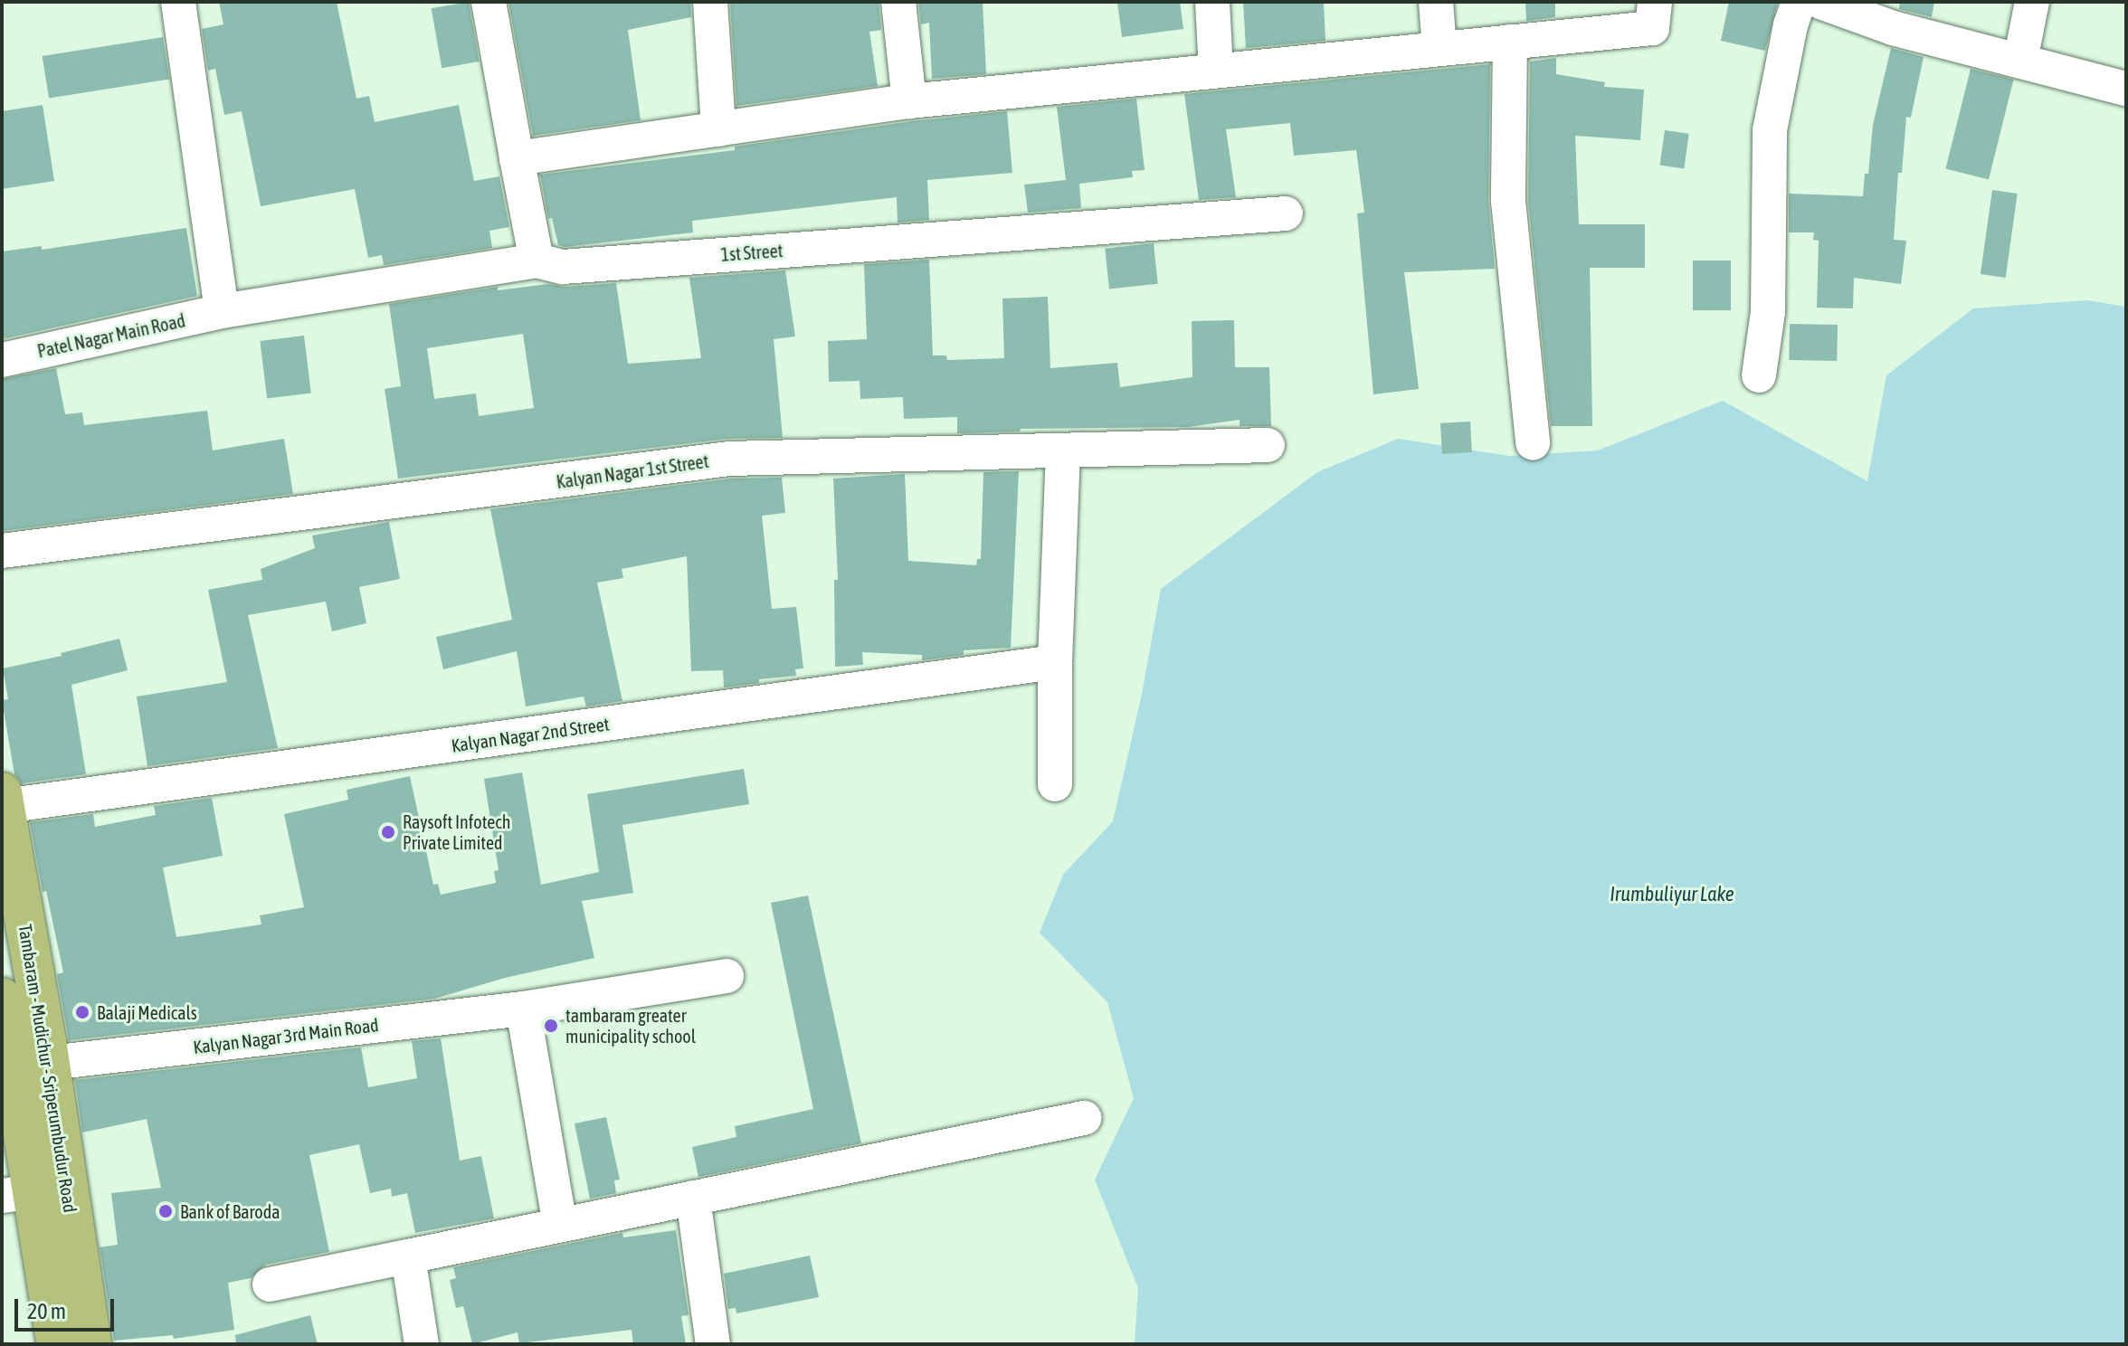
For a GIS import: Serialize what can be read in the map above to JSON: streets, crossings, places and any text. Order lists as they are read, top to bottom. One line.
{"streets":{"main road":["Tambaram - Mudichur - Sriperumbudur Road"],"street":["1st Street","Patel Nagar Main Road","Kalyan Nagar 1st Street","Kalyan Nagar 2nd Street","Kalyan Nagar 3rd Main Road"]},"crossings":[["1st Street","Patel Nagar Main Road"],["Kalyan Nagar 2nd Street","Tambaram - Mudichur - Sriperumbudur Road"],["Kalyan Nagar 3rd Main Road","Tambaram - Mudichur - Sriperumbudur Road"]],"water":["Irumbuliyur Lake"],"places":["Raysoft Infotech Private Limited","Balaji Medicals","tambaram greater municipality school","Bank of Baroda"],"scale_bar":"20 m"}
